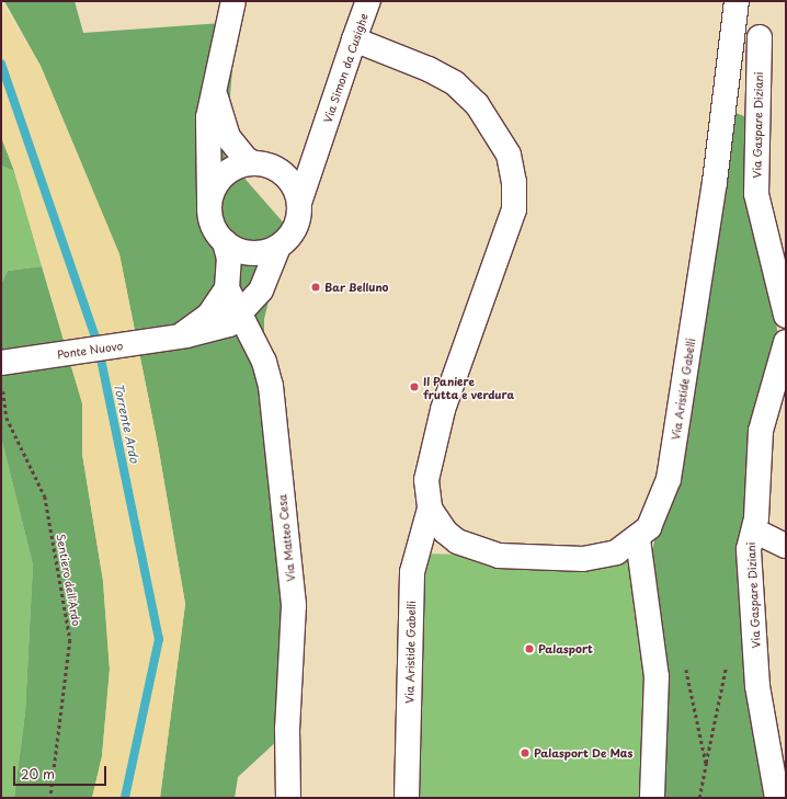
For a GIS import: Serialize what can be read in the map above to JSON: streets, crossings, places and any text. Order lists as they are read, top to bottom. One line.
{"streets":{"main road":["Via Simon da Cusighe","Via Gaspare Diziani","Ponte Nuovo","Via Aristide Gabelli","Via Matteo Cesa"],"path":["Sentiero dell'Ardo"]},"crossings":[["Via Simon da Cusighe","Ponte Nuovo"],["Via Simon da Cusighe","Via Aristide Gabelli"],["Via Simon da Cusighe","Via Matteo Cesa"]],"water":["Torrente Ardo"],"places":["Bar Belluno","Il Paniere frutta e verdura","Palasport","Palasport De Mas"],"scale_bar":"20 m"}
